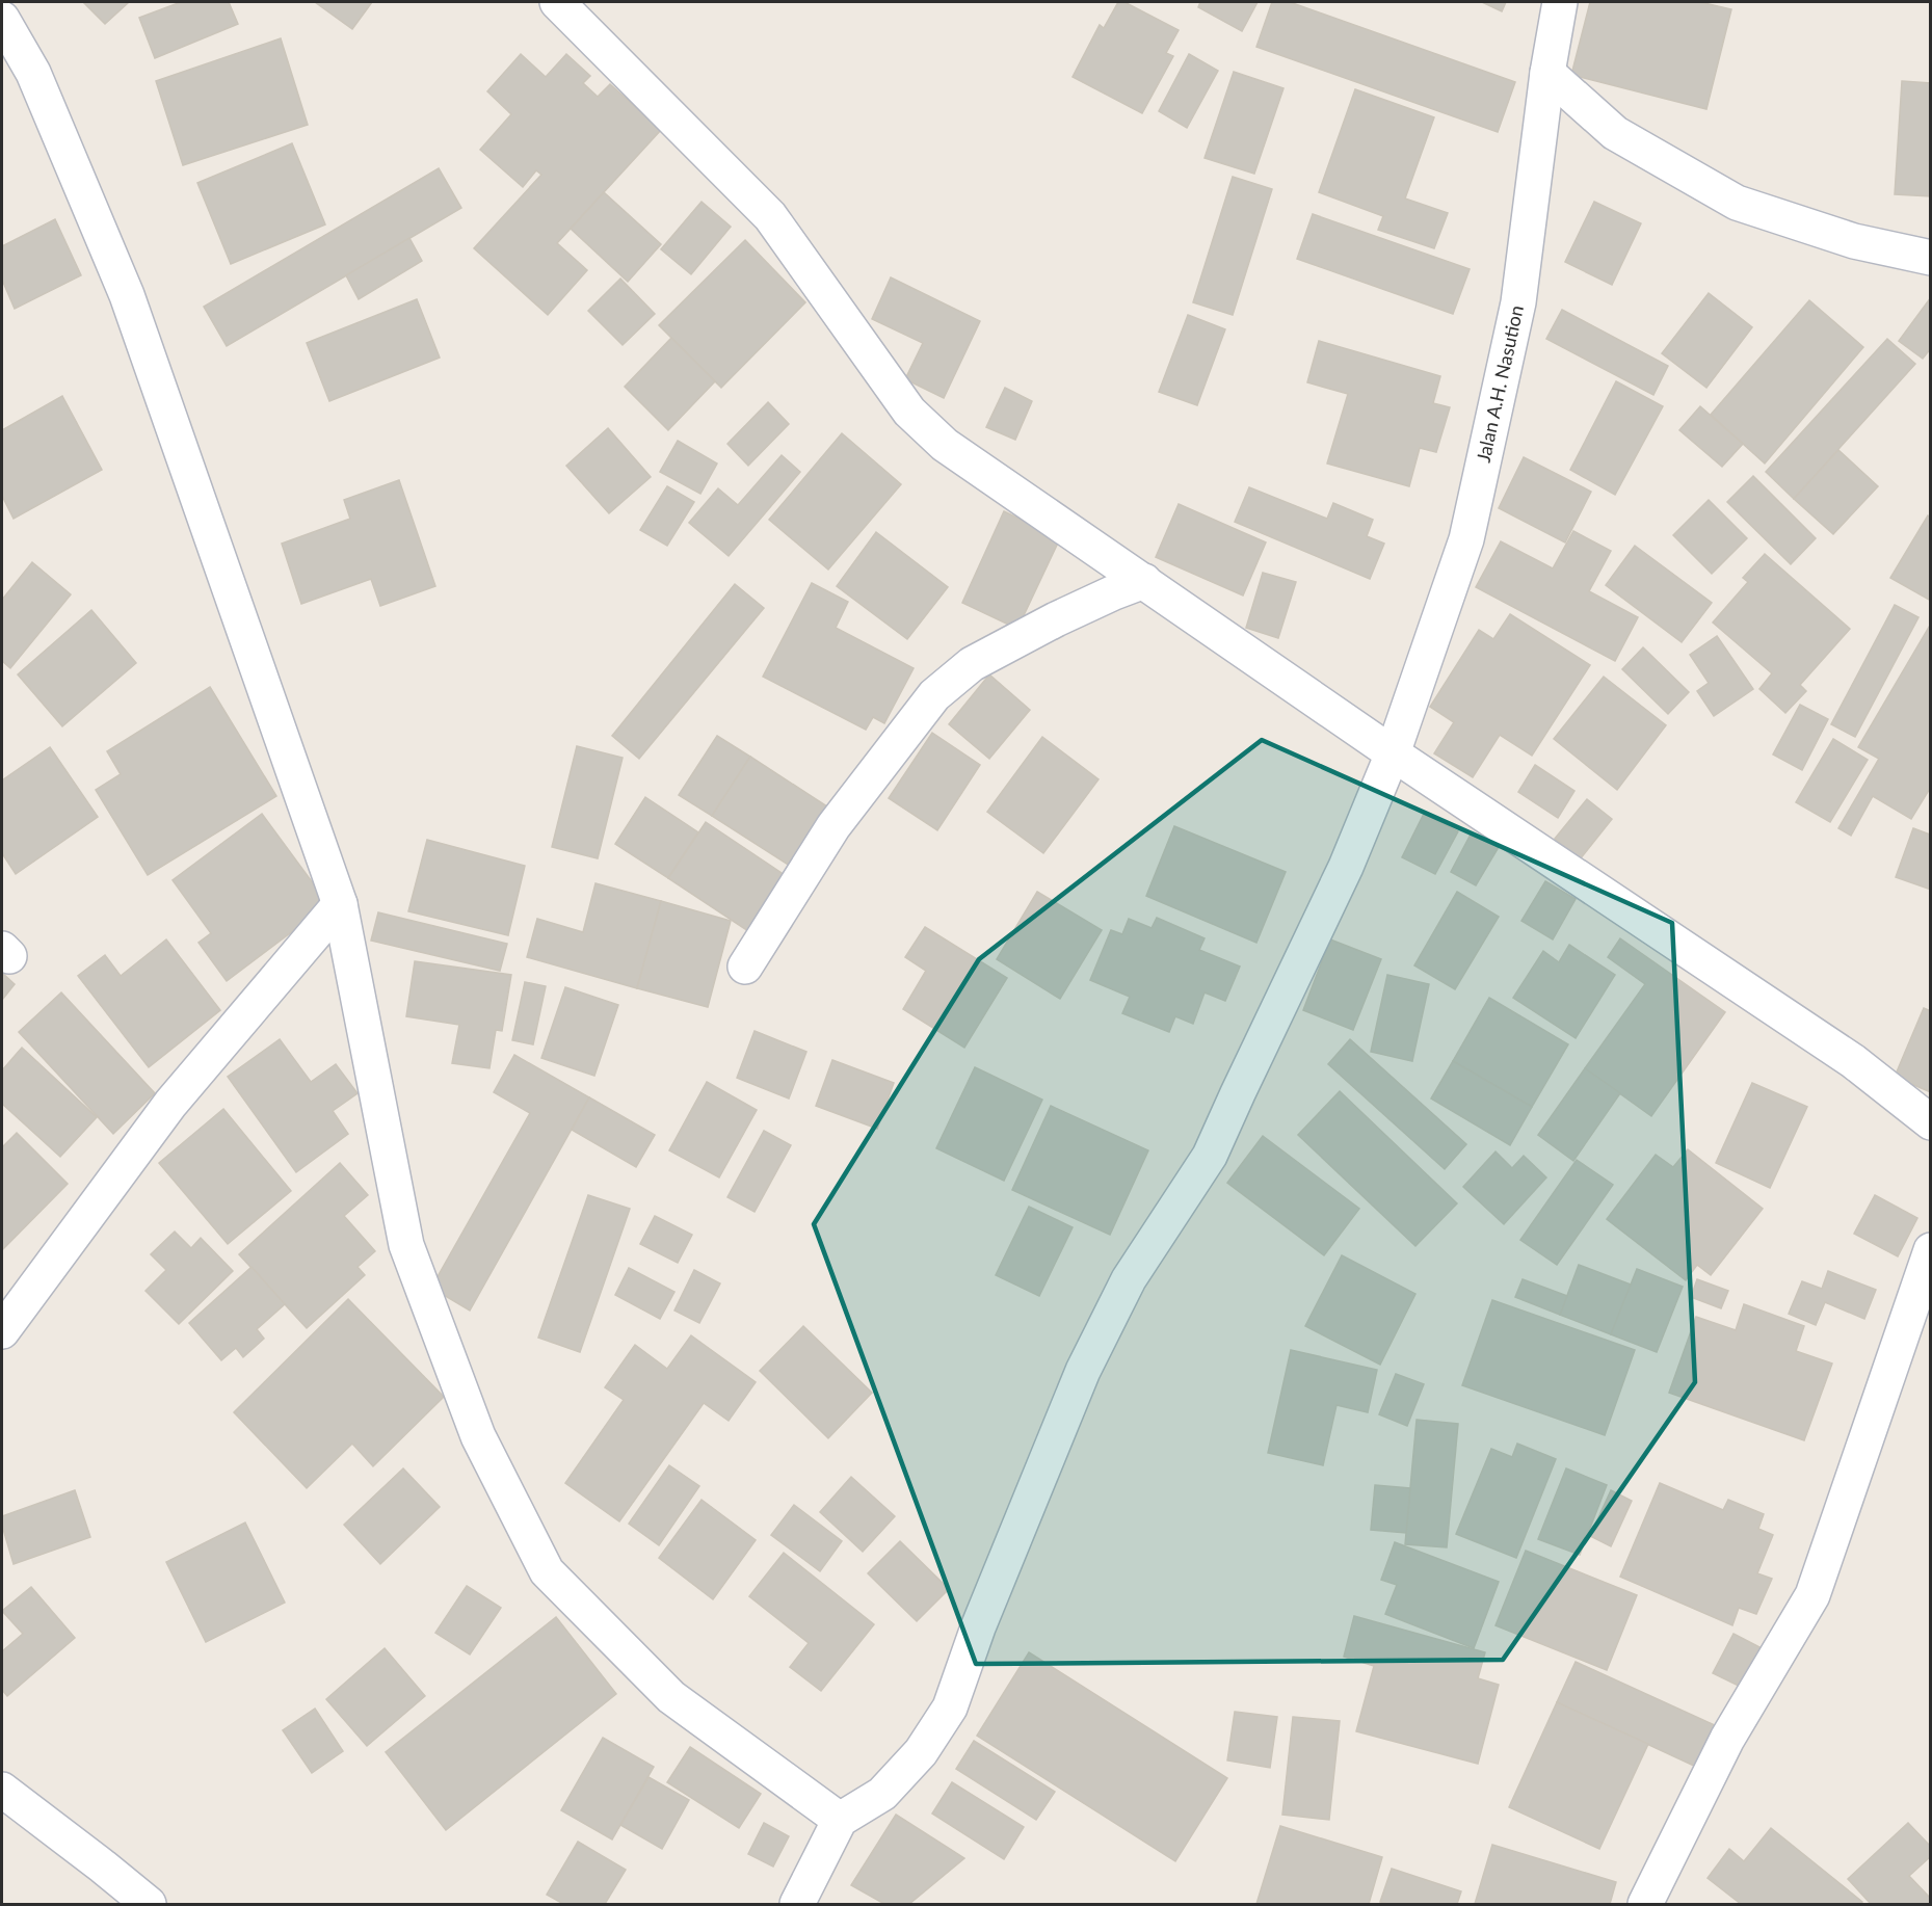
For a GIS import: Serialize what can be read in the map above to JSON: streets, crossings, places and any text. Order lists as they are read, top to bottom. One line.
{"streets":{"street":["Jalan A.H. Nasution"]}}
